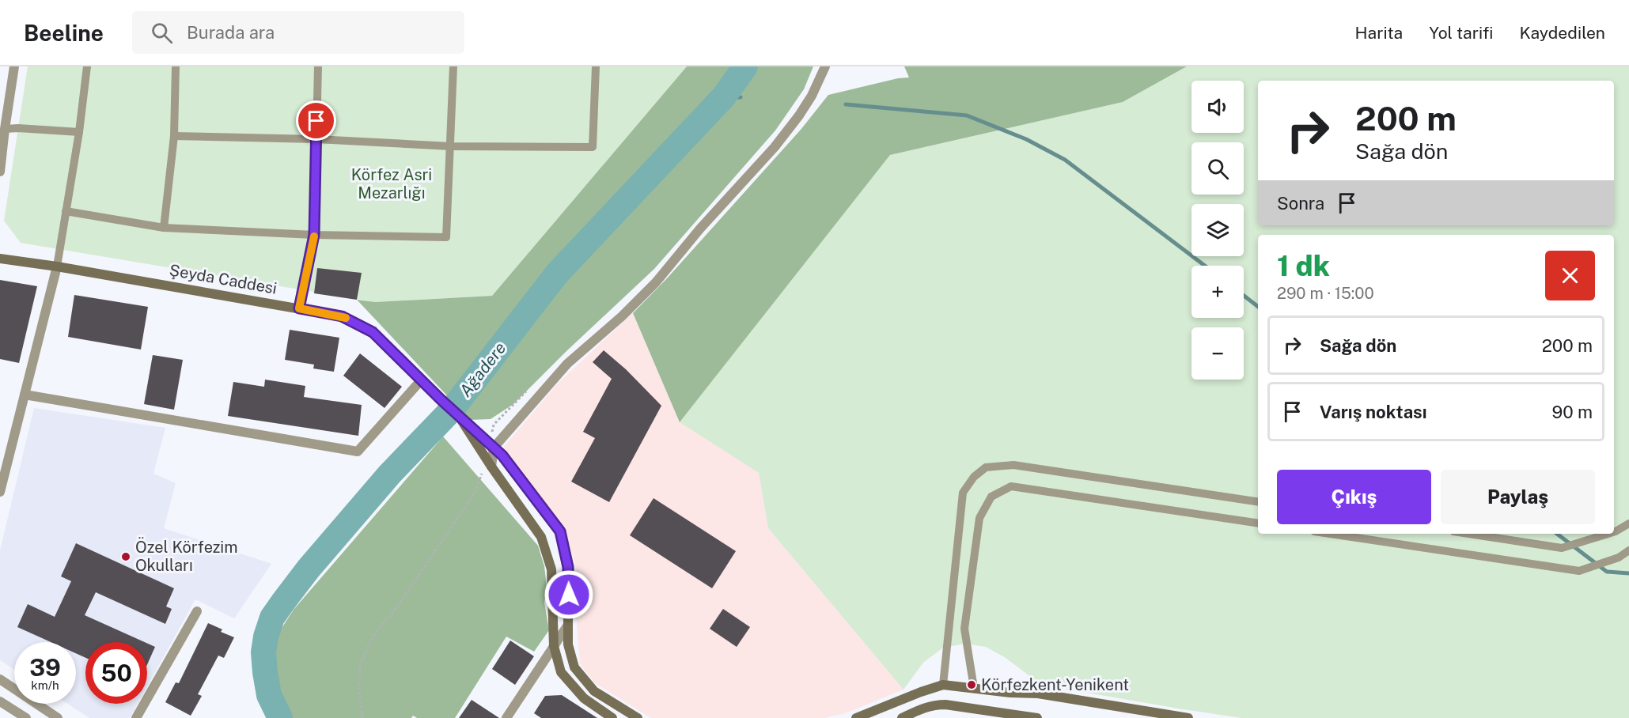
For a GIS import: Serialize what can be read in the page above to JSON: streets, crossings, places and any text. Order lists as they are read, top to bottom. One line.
{"streets":{"main road":["Şeyda Caddesi"]},"water":["Ağadere"],"parks":["Körfez Asri Mezarlığı"],"places":["Özel Körfezim Okulları","Körfezkent-Yenikent"],"page":{"header":"Beeline","search":"Burada ara","nav":["Harita","Yol tarifi","Kaydedilen"],"map_buttons":["+","−"],"turn":["200 m","Sağa dön"],"then":"Sonra","heading":["1 dk","290 m · 15:00"],"list":[{"name":"Sağa dön","value":"200 m"},{"name":"Varış noktası","value":"90 m"}],"buttons":["Çıkış","Paylaş"],"speed":"39 km/h","limit":"50"}}
